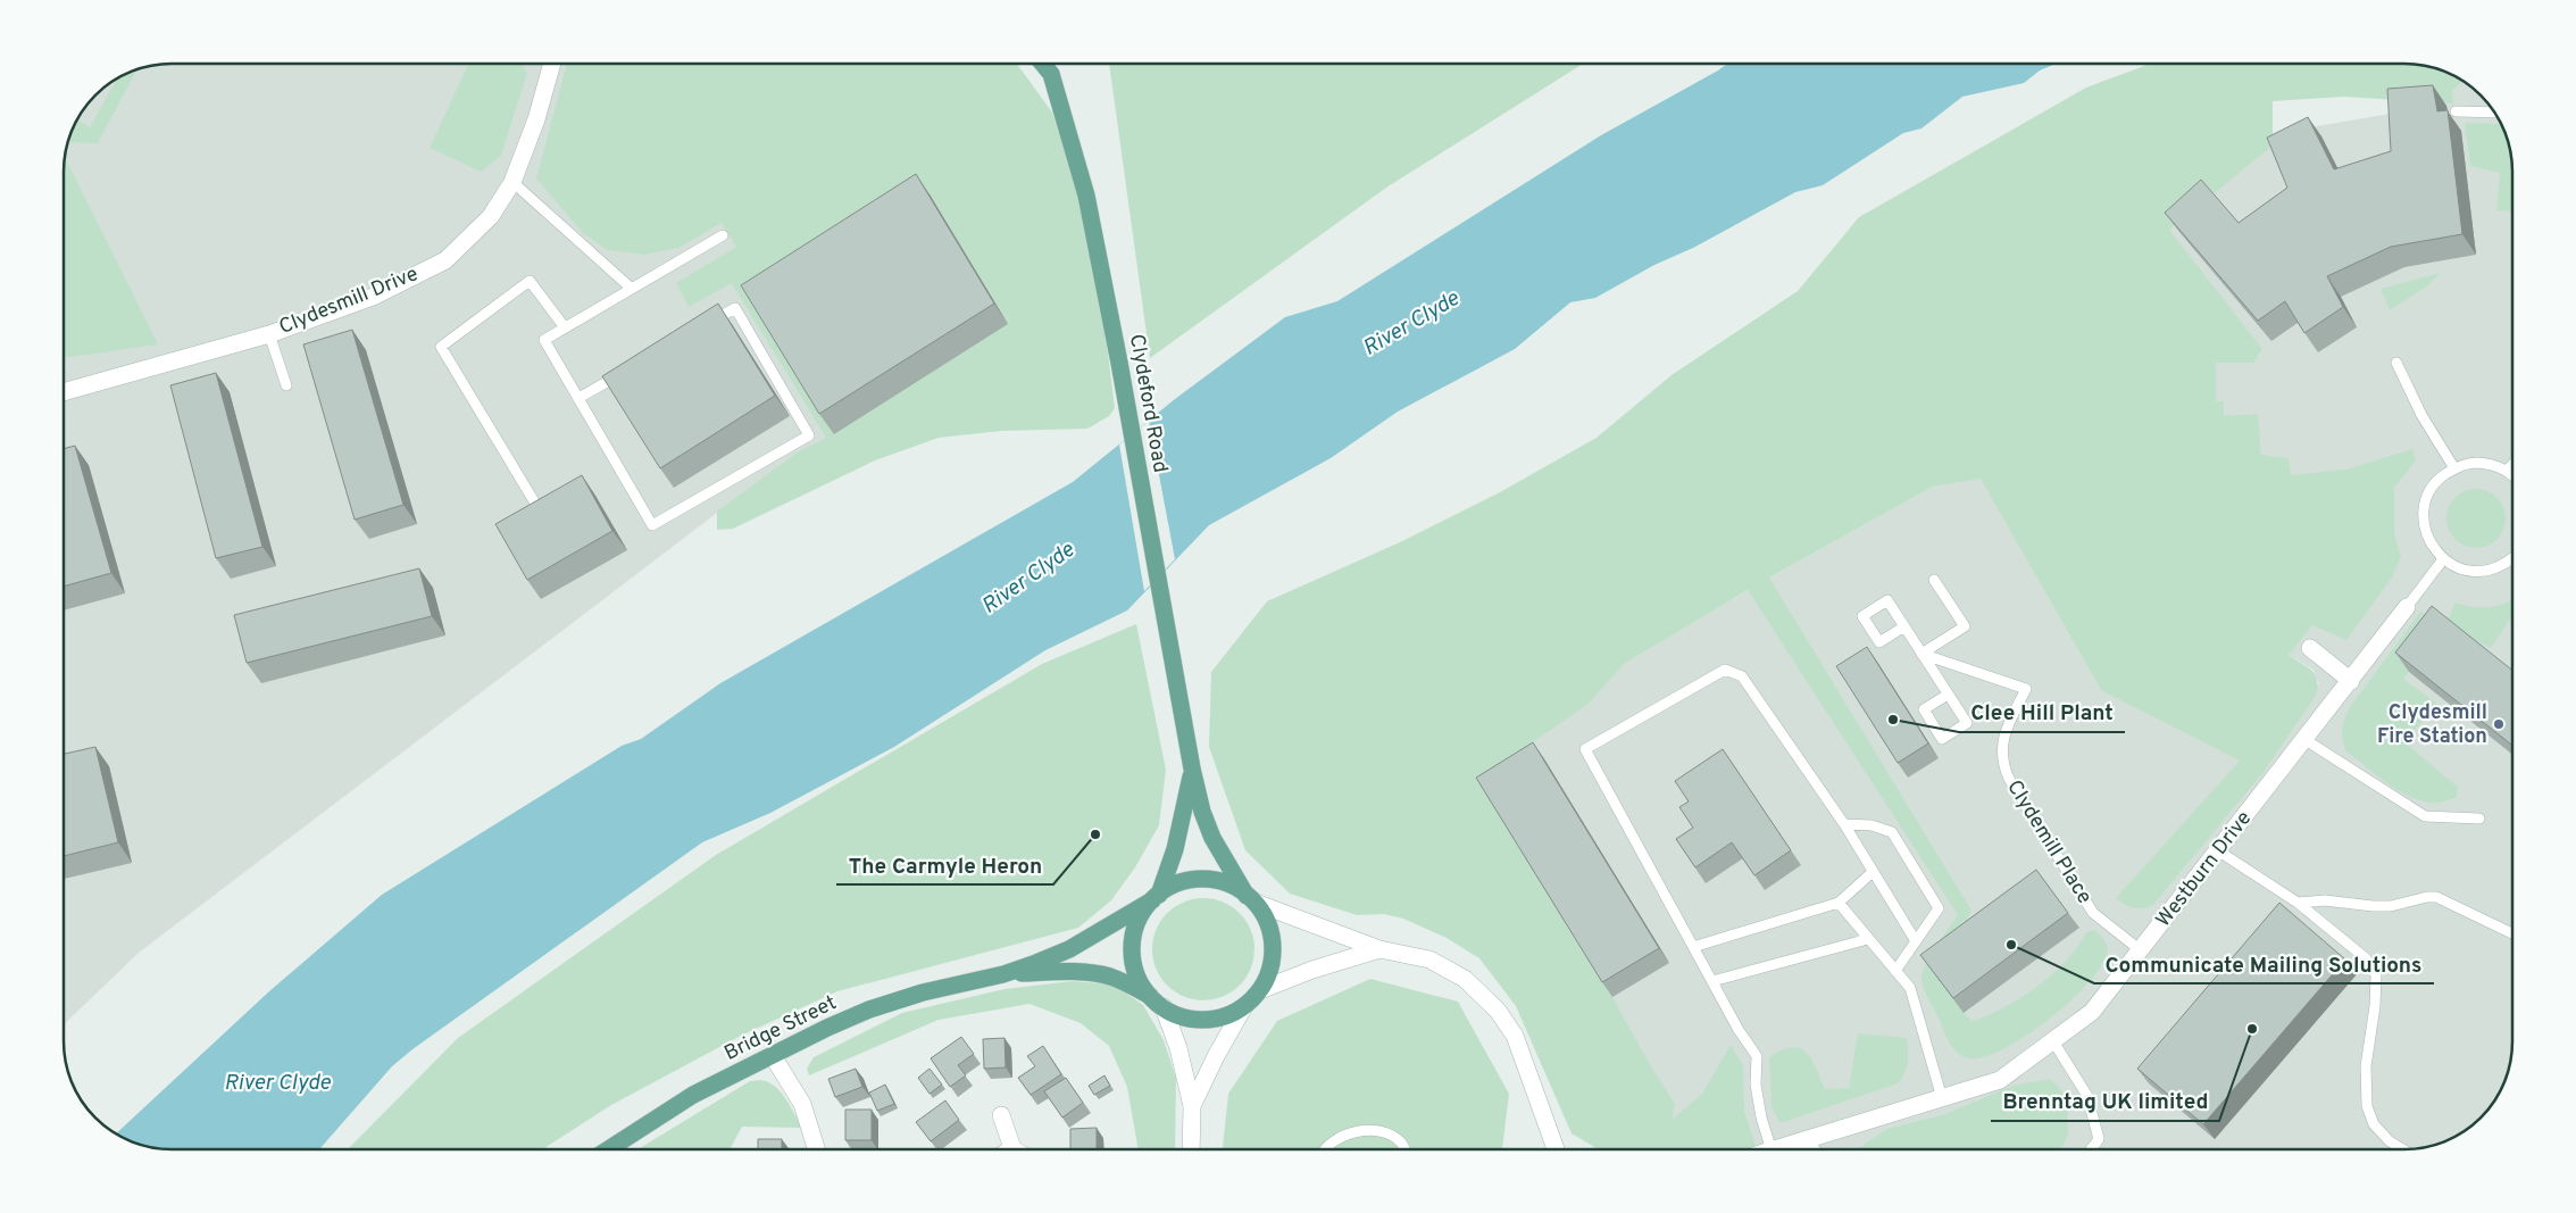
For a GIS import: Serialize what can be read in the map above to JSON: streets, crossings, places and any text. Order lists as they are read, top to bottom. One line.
{"streets":{"main road":["Clydeford Road","Bridge Street"],"street":["Clydesmill Drive","Westburn Drive"],"lane":["Clydemill Place"]},"crossings":[["Clydeford Road","Bridge Street"],["Clydemill Place","Westburn Drive"]],"water":["River Clyde"],"places":["Clee Hill Plant","Clydesmill Fire Station","The Carmyle Heron","Communicate Mailing Solutions","Brenntag UK limited"]}
